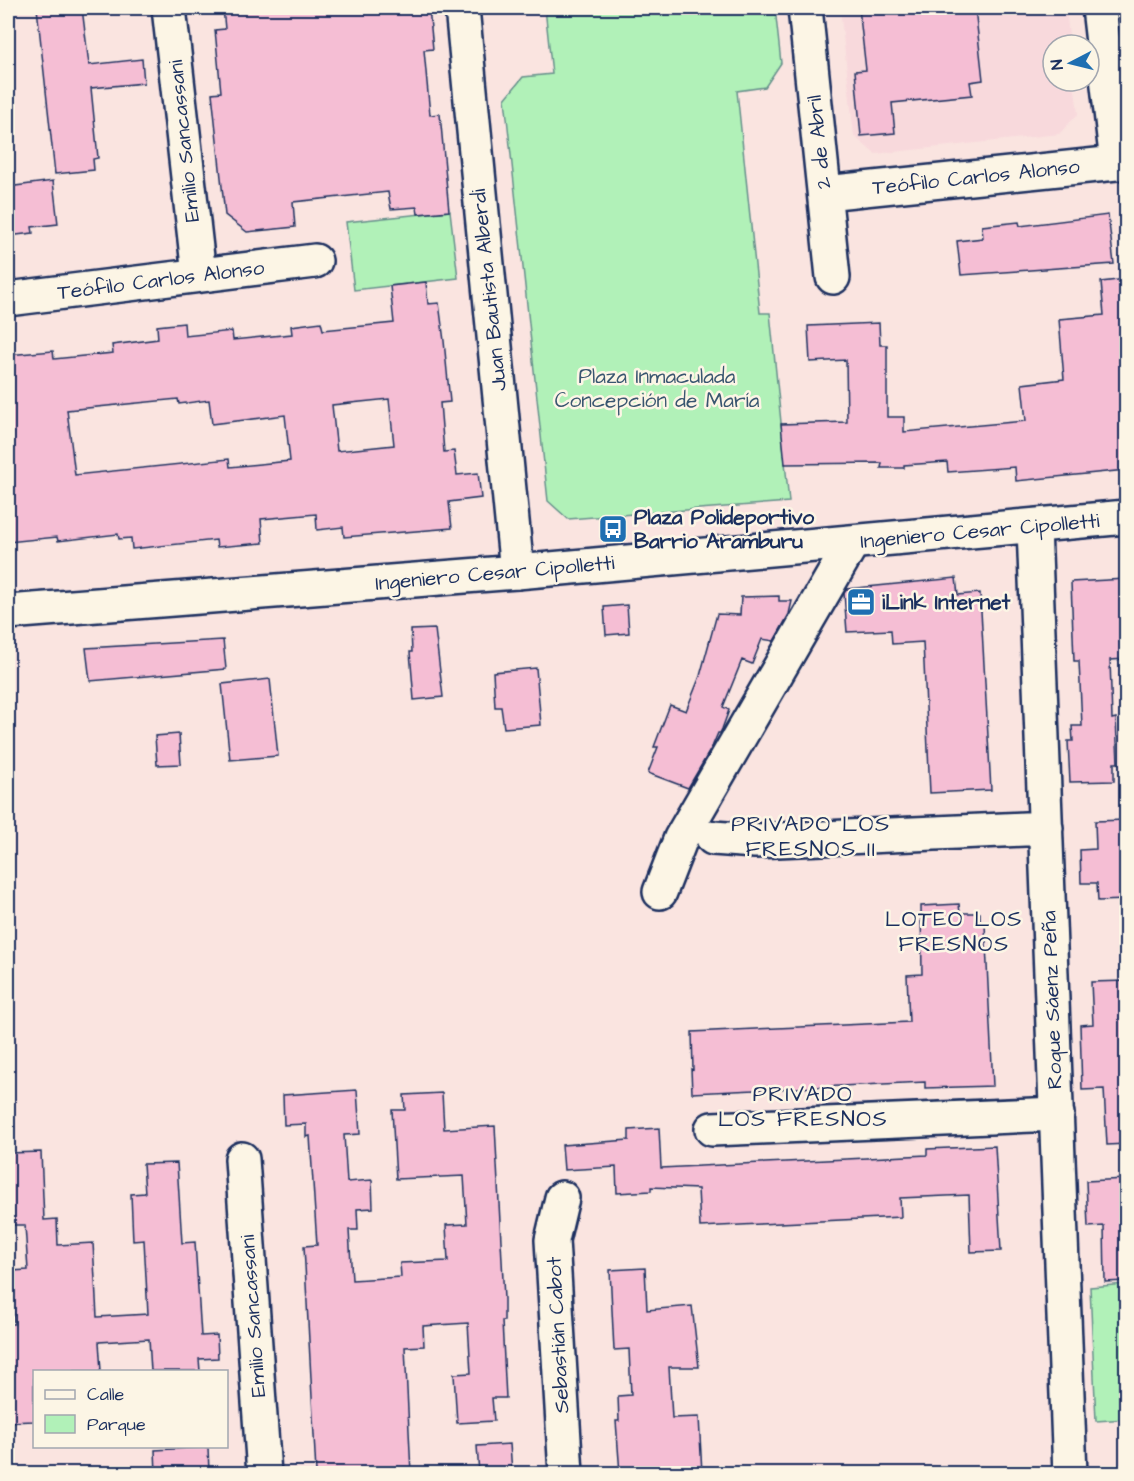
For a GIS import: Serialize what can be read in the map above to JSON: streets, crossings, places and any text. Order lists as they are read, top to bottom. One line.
{"streets":{"street":["Emilio Sancassani","2 de Abril","Teófilo Carlos Alonso","Juan Bautista Alberdi","Ingeniero Cesar Cipolletti","Roque Sáenz Peña","Sebastián Cabot"]},"crossings":[["Emilio Sancassani","Teófilo Carlos Alonso"],["2 de Abril","Teófilo Carlos Alonso"],["Juan Bautista Alberdi","Ingeniero Cesar Cipolletti"],["Ingeniero Cesar Cipolletti","Roque Sáenz Peña"]],"districts":["PRIVADO LOS FRESNOS II","LOTEO LOS FRESNOS","PRIVADO LOS FRESNOS"],"parks":["Plaza Inmaculada Concepción de María"],"places":{"bus stop":["Plaza Polideportivo Barrio Aramburu"],"office":["iLink Internet"]},"legend":["Calle","Parque"],"north":"left"}
